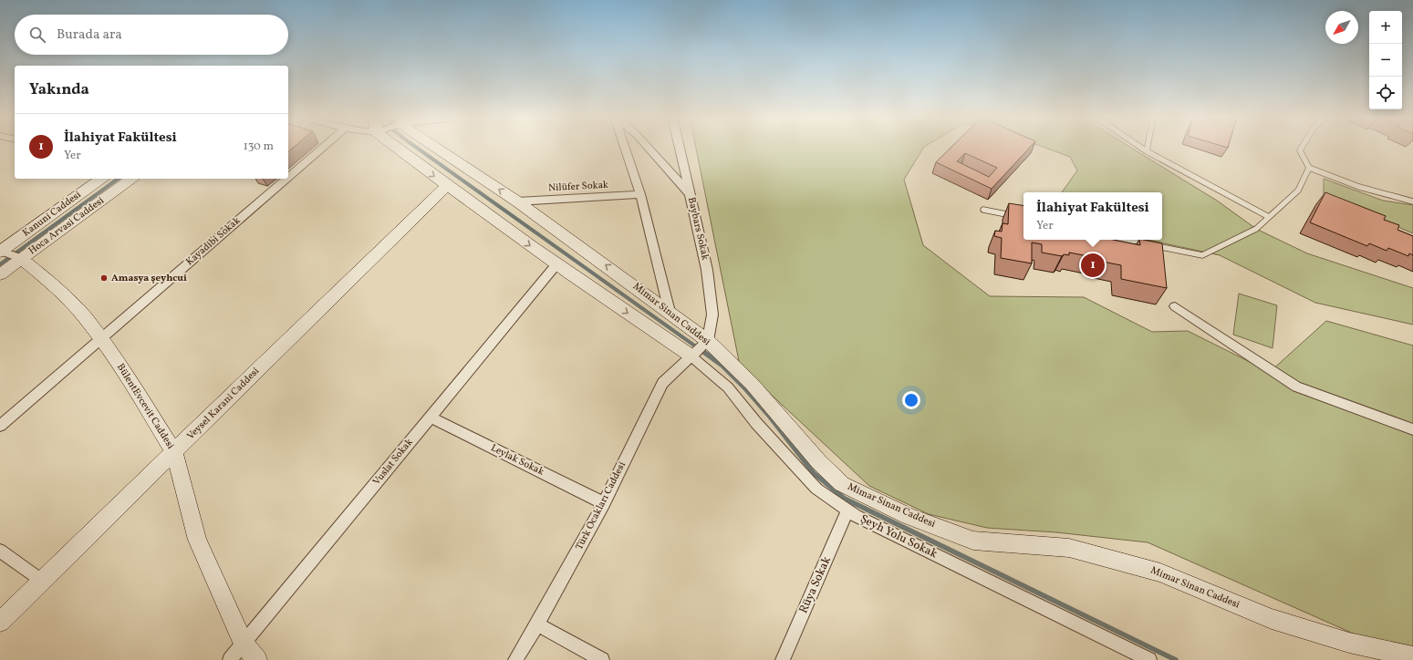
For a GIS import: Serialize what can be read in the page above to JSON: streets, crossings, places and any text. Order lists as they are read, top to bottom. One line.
{"streets":{"street":["Nilüfer Sokak","Kanuni Caddesi","Hoca Arvasi Caddesi","Baybars Sokak","Kayadibi Sokak","Mimar Sinan Caddesi","Veysel Karani Caddesi","BülentEvcevit Caddesi","Leylak Sokak","Vuslat Sokak","Türk Ocakları Caddesi","Şeyh Yolu Sokak","Rüya Sokak"]},"crossings":[["Nilüfer Sokak","Mimar Sinan Caddesi"],["Hoca Arvasi Caddesi","BülentEvcevit Caddesi"],["Baybars Sokak","Mimar Sinan Caddesi"],["Baybars Sokak","Türk Ocakları Caddesi"],["Kayadibi Sokak","BülentEvcevit Caddesi"],["Mimar Sinan Caddesi","Veysel Karani Caddesi"],["Mimar Sinan Caddesi","Vuslat Sokak"],["Mimar Sinan Caddesi","Türk Ocakları Caddesi"],["Mimar Sinan Caddesi","Şeyh Yolu Sokak"],["Veysel Karani Caddesi","BülentEvcevit Caddesi"],["BülentEvcevit Caddesi","Vuslat Sokak"],["Leylak Sokak","Vuslat Sokak"],["Leylak Sokak","Türk Ocakları Caddesi"],["Türk Ocakları Caddesi","Şeyh Yolu Sokak"],["Şeyh Yolu Sokak","Rüya Sokak"]],"places":["Amasya şeyhcui"],"north":"bottom left","page":{"map_buttons":["+","−"],"search":"Burada ara","heading":"Yakında","list":[{"mark":"1","name":"İlahiyat Fakültesi","note":"Yer","value":"130 m"}],"popup":["İlahiyat Fakültesi","Yer"],"pins":"1"}}
